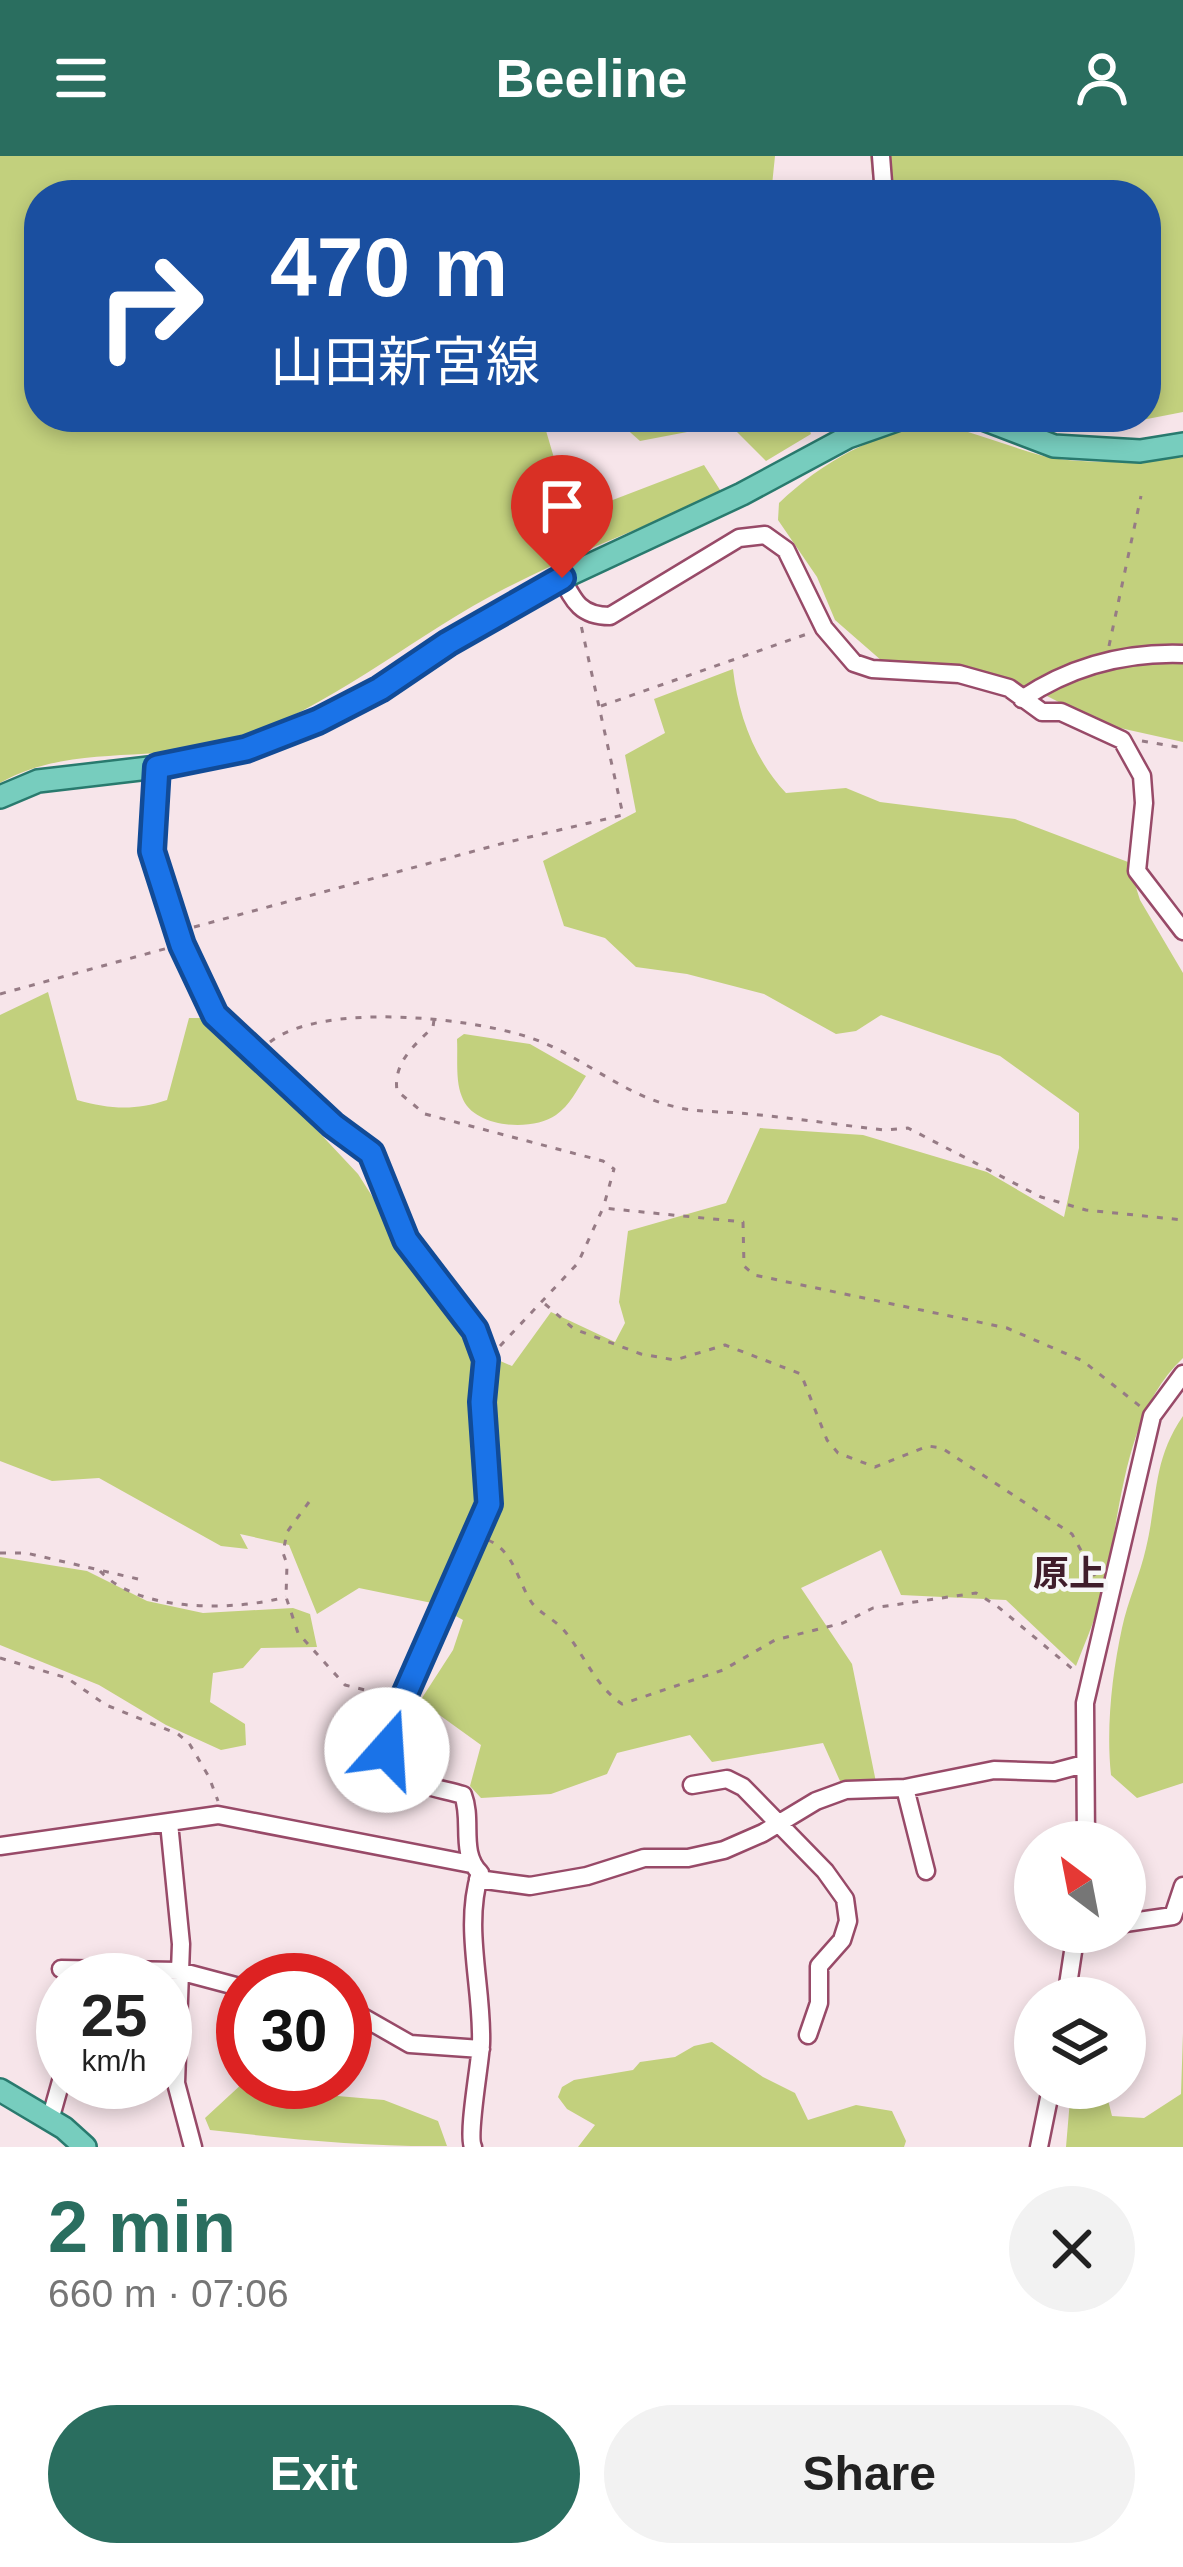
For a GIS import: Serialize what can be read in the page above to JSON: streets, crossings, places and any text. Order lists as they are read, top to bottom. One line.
{"districts":["原上"],"north":"top left","page":{"header":"Beeline","turn":["470 m","山田新宮線"],"speed":"25 km/h","limit":"30","heading":["2 min","660 m · 07:06"],"buttons":["Exit","Share"]}}
